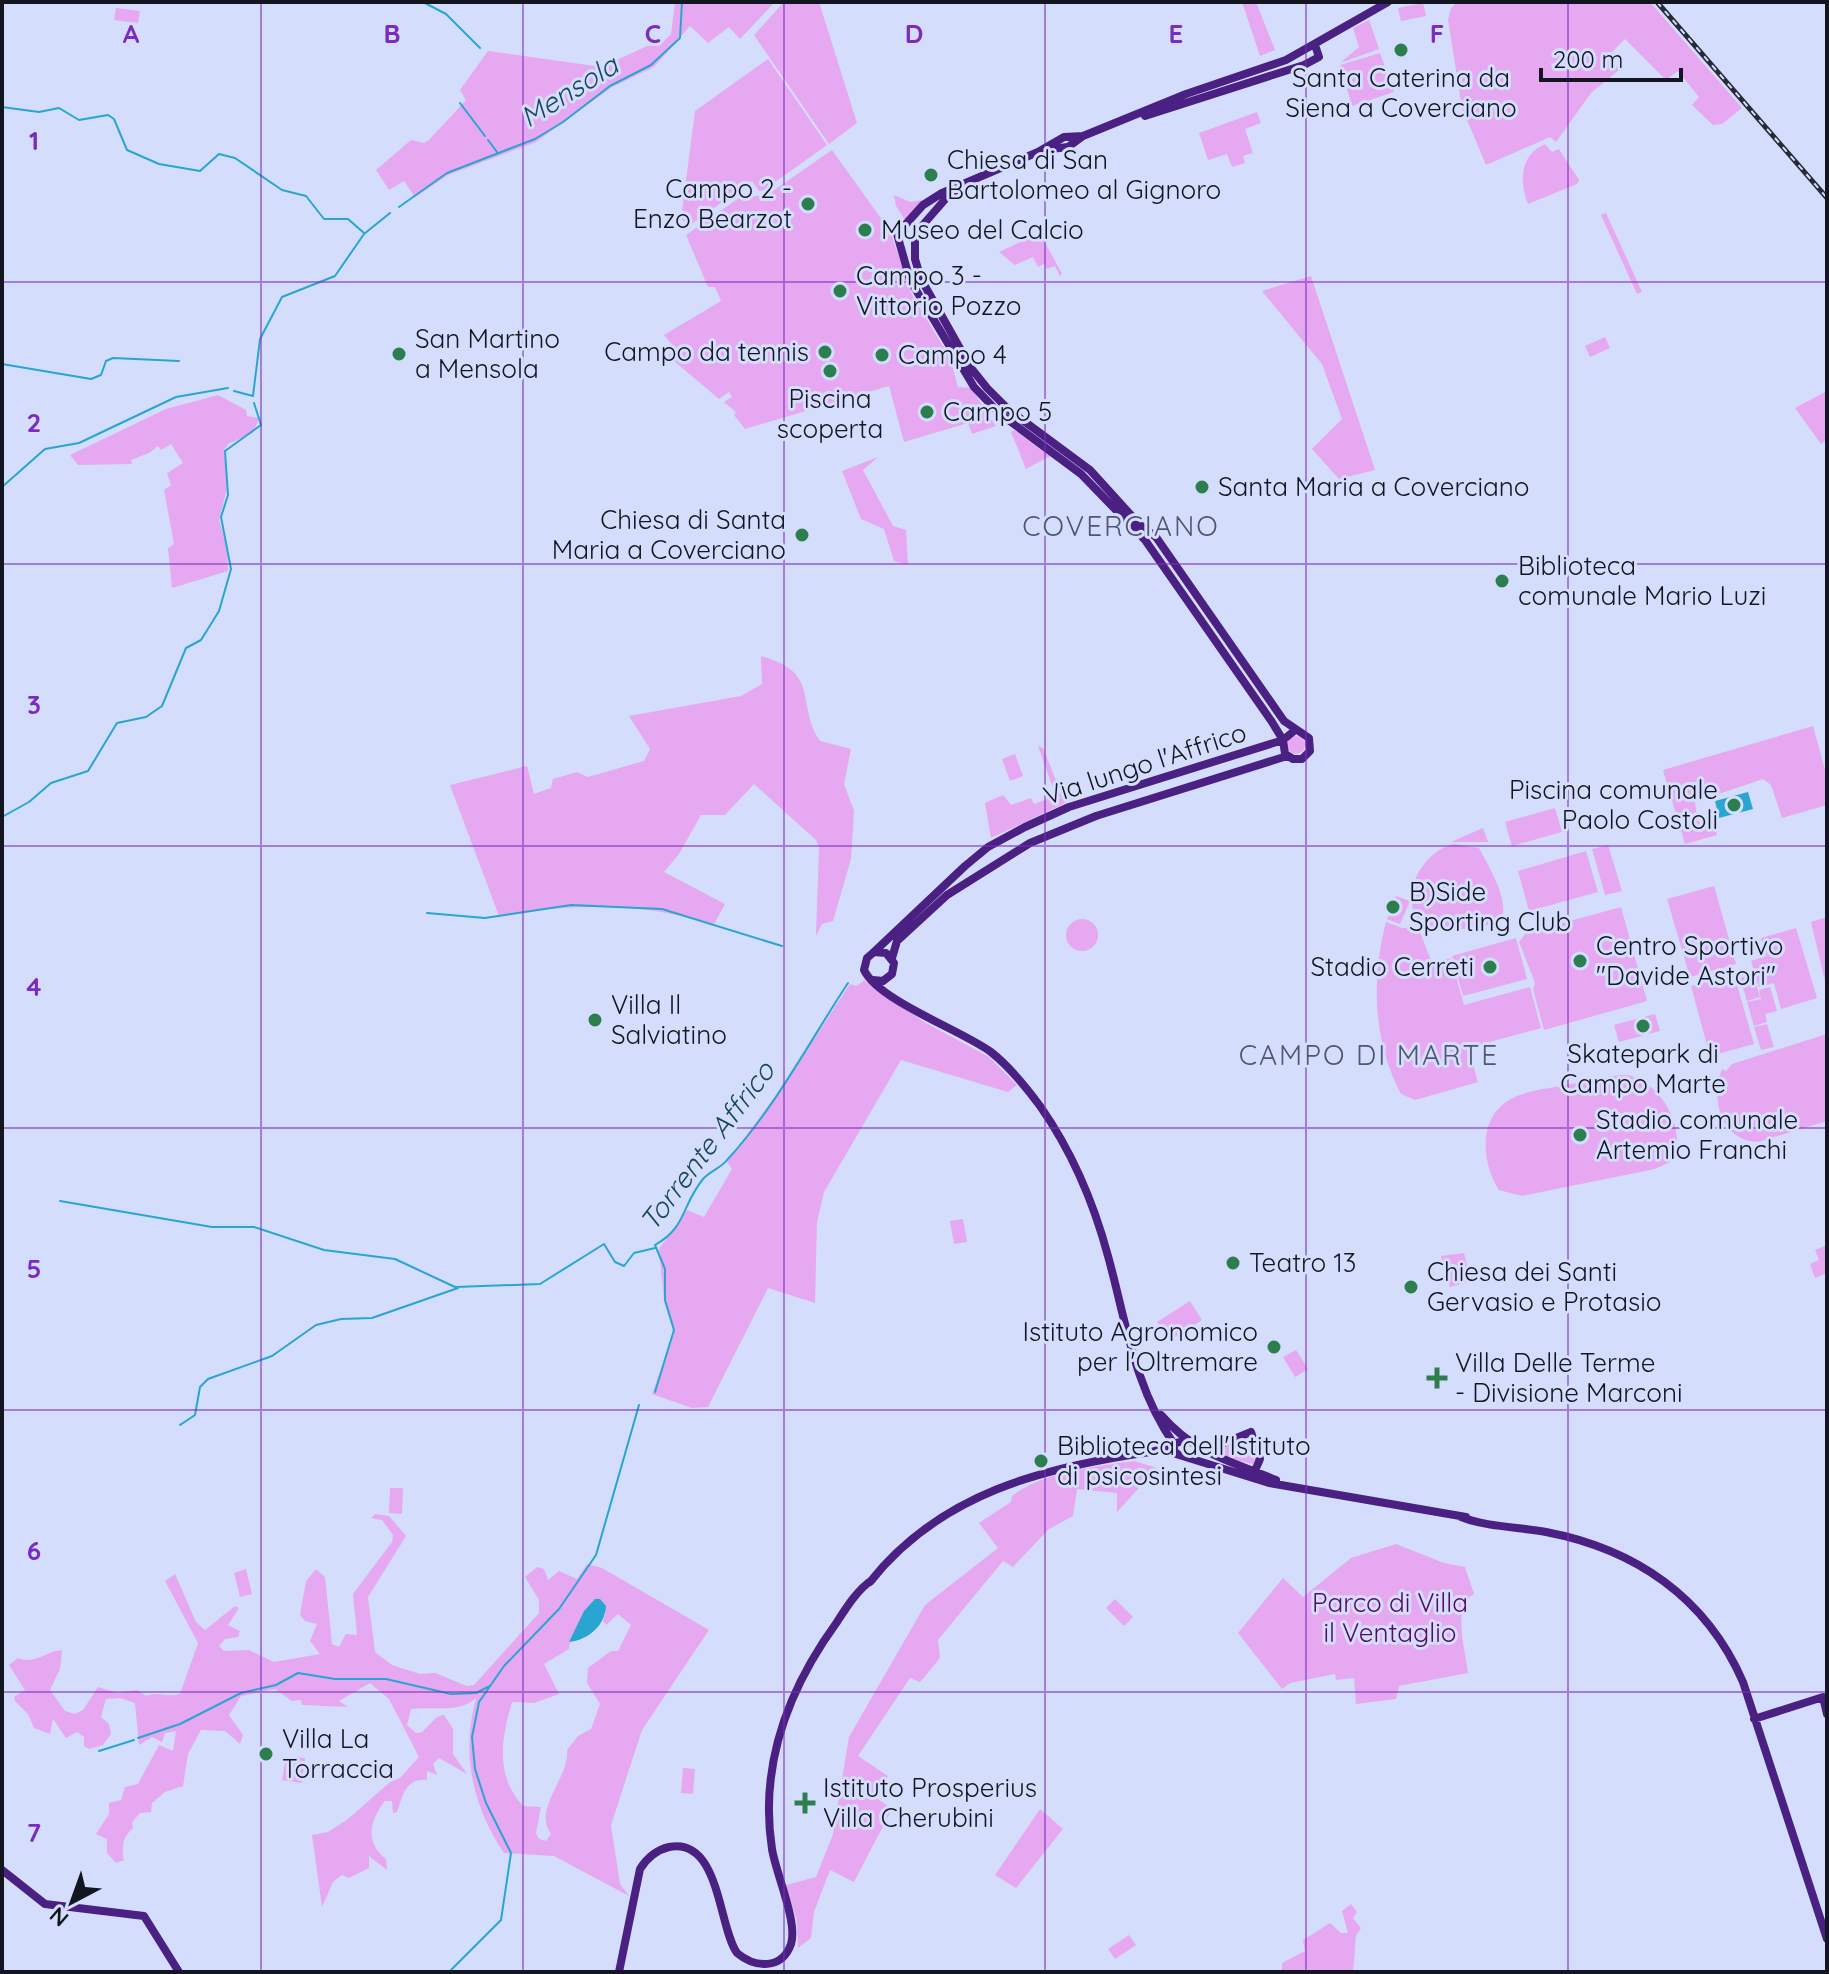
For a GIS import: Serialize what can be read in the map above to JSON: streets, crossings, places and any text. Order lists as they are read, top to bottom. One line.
{"streets":{"main road":["Via lungo l'Affrico"]},"districts":["COVERCIANO","CAMPO DI MARTE"],"water":["Mensola","Torrente Affrico"],"parks":["Parco di Villa il Ventaglio"],"places":{"other":["Santa Caterina da Siena a Coverciano","Chiesa di San Bartolomeo al Gignoro","Campo 2 - Enzo Bearzot","Museo del Calcio","Campo 3 - Vittorio Pozzo","Campo da tennis","San Martino a Mensola","Campo 4","Piscina scoperta","Campo 5","Santa Maria a Coverciano","Chiesa di Santa Maria a Coverciano","Biblioteca comunale Mario Luzi","Piscina comunale Paolo Costoli","B)Side Sporting Club","Centro Sportivo \"Davide Astori\"","Stadio Cerreti","Villa Il Salviatino","Skatepark di Campo Marte","Stadio comunale Artemio Franchi","Teatro 13","Chiesa dei Santi Gervasio e Protasio","Istituto Agronomico per l'Oltremare","Biblioteca dell'Istituto di psicosintesi","Villa La Torraccia"],"health":["Villa Delle Terme - Divisione Marconi","Istituto Prosperius Villa Cherubini"]},"scale_bar":"200 m","north":"bottom left","grid":{"columns":["A","B","C","D","E","F"],"rows":["1","2","3","4","5","6","7"]}}
